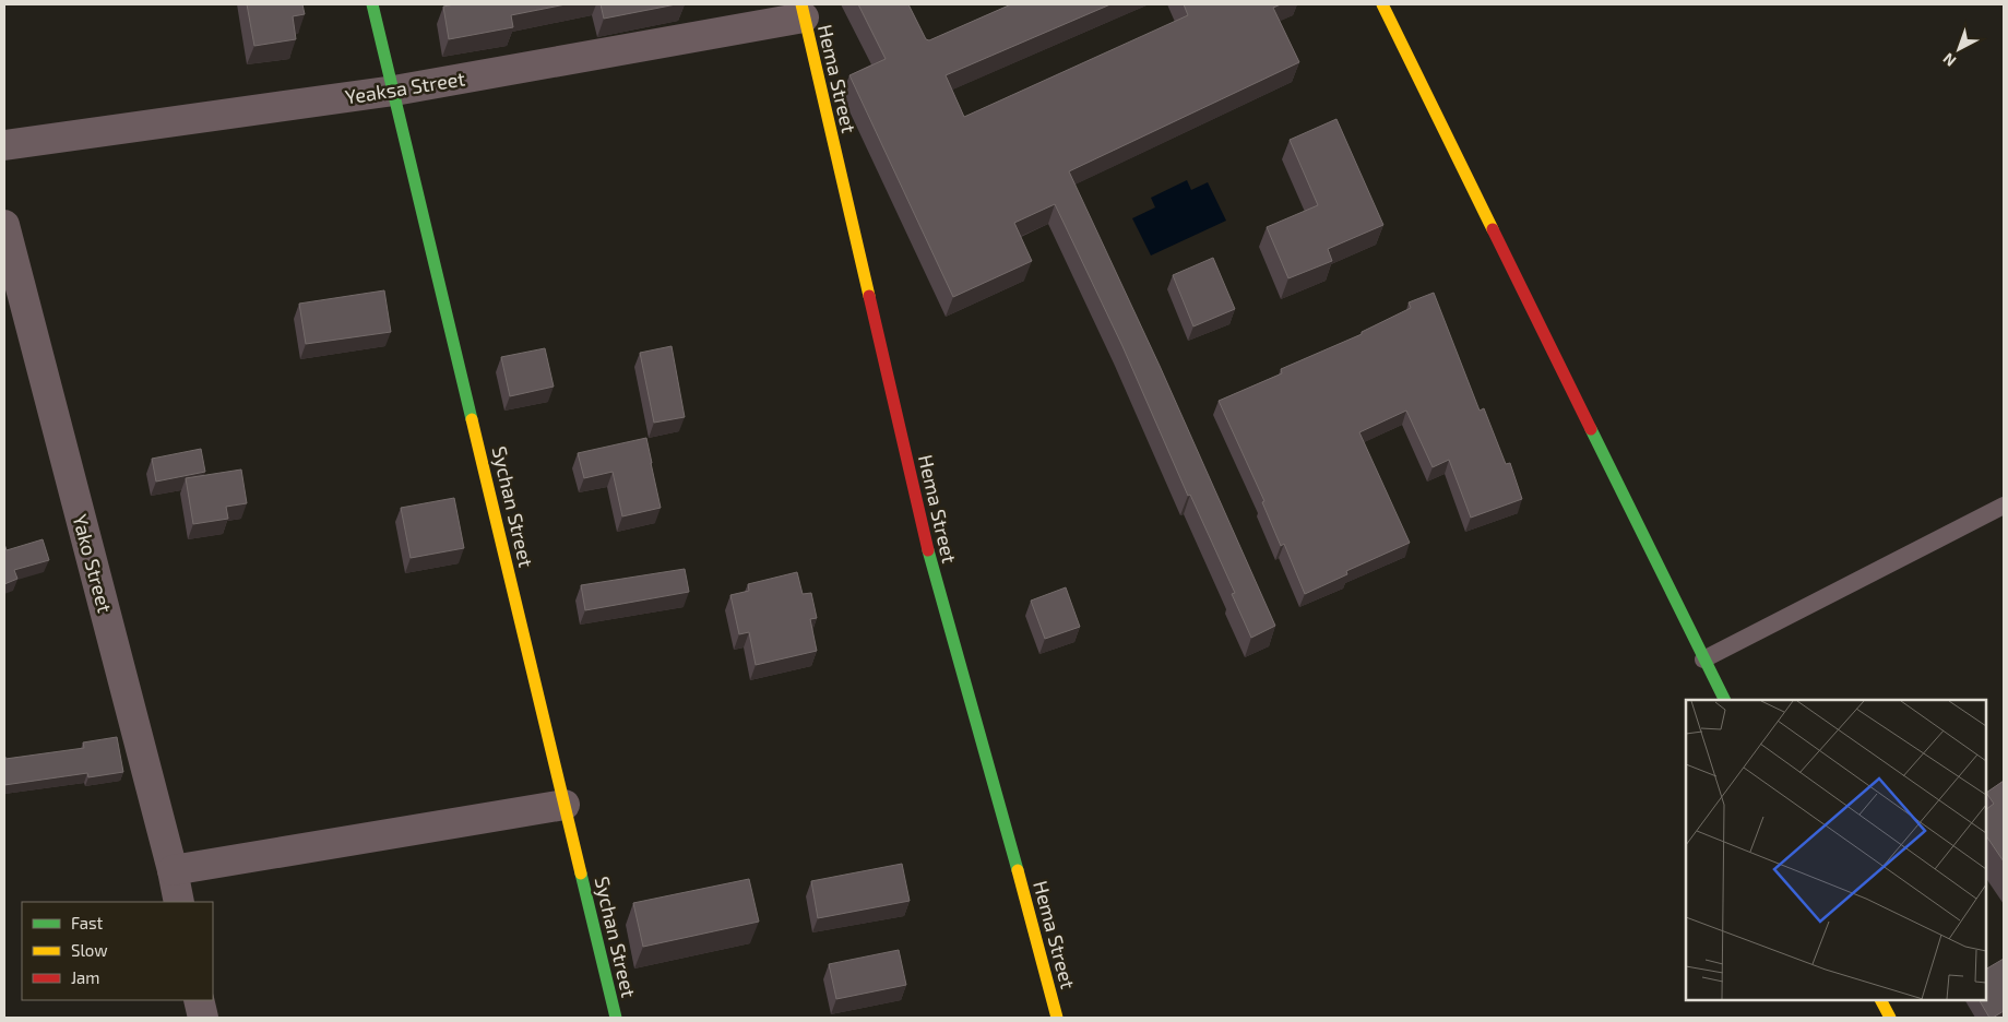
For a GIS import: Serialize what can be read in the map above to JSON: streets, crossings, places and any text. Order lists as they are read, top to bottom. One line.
{"streets":{"street":["Hema Street","Yeaksa Street","Sychan Street","Yako Street"]},"crossings":[["Hema Street","Yeaksa Street"],["Yeaksa Street","Sychan Street"]],"legend":["Fast","Slow","Jam"],"north":"bottom left"}
